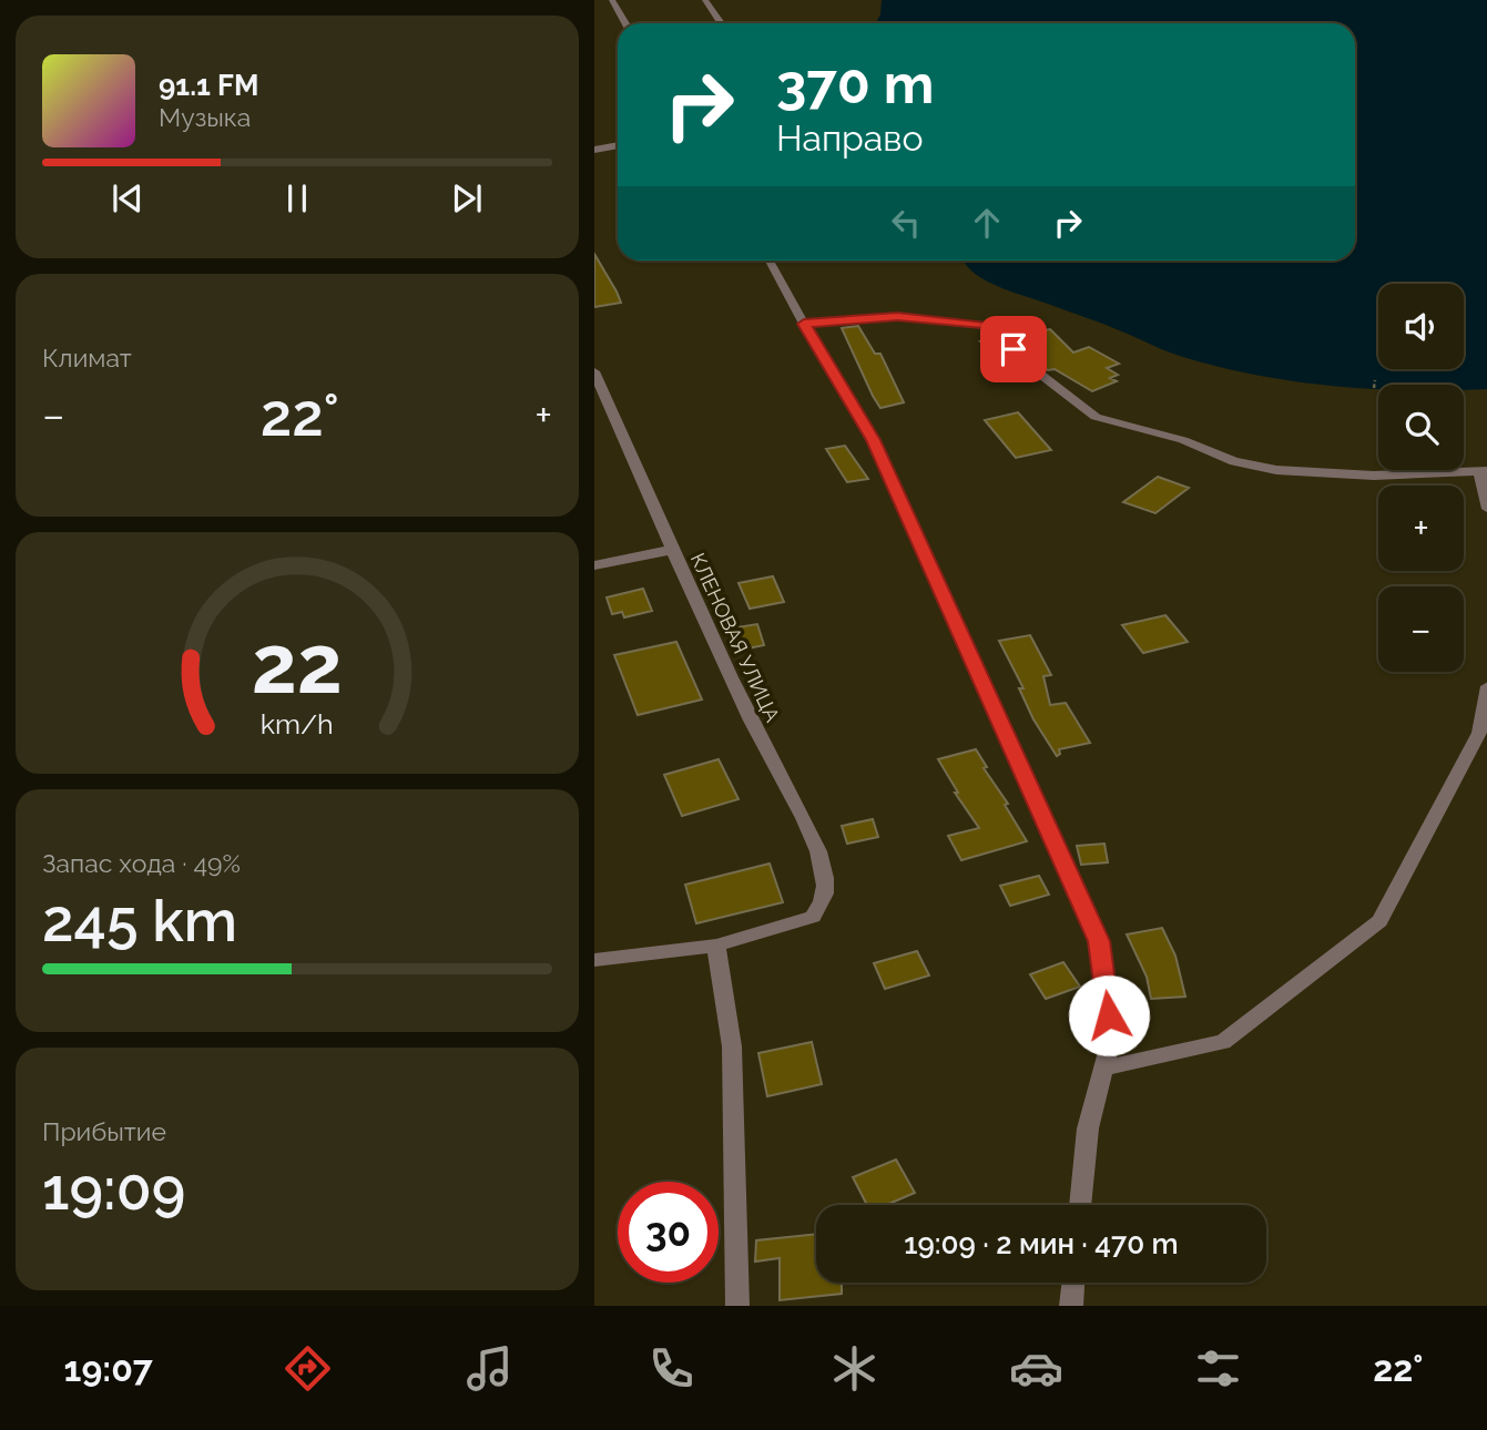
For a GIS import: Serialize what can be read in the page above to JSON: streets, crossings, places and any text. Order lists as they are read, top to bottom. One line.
{"streets":{"street":["КЛЕНОВАЯ УЛИЦА"]},"page":{"turn":["370 m","Направо"],"song":["91.1 FM","Музыка"],"tile":["Климат",["Запас хода · 49%","245 km"],["Прибытие","19:09"]],"map_buttons":["+","−"],"heat":["−","22°","+"],"limit":"30","trip":"19:09 · 2 мин · 470 m","tabs":["19:07","22°"],"gauge":["22","km/h"]}}
